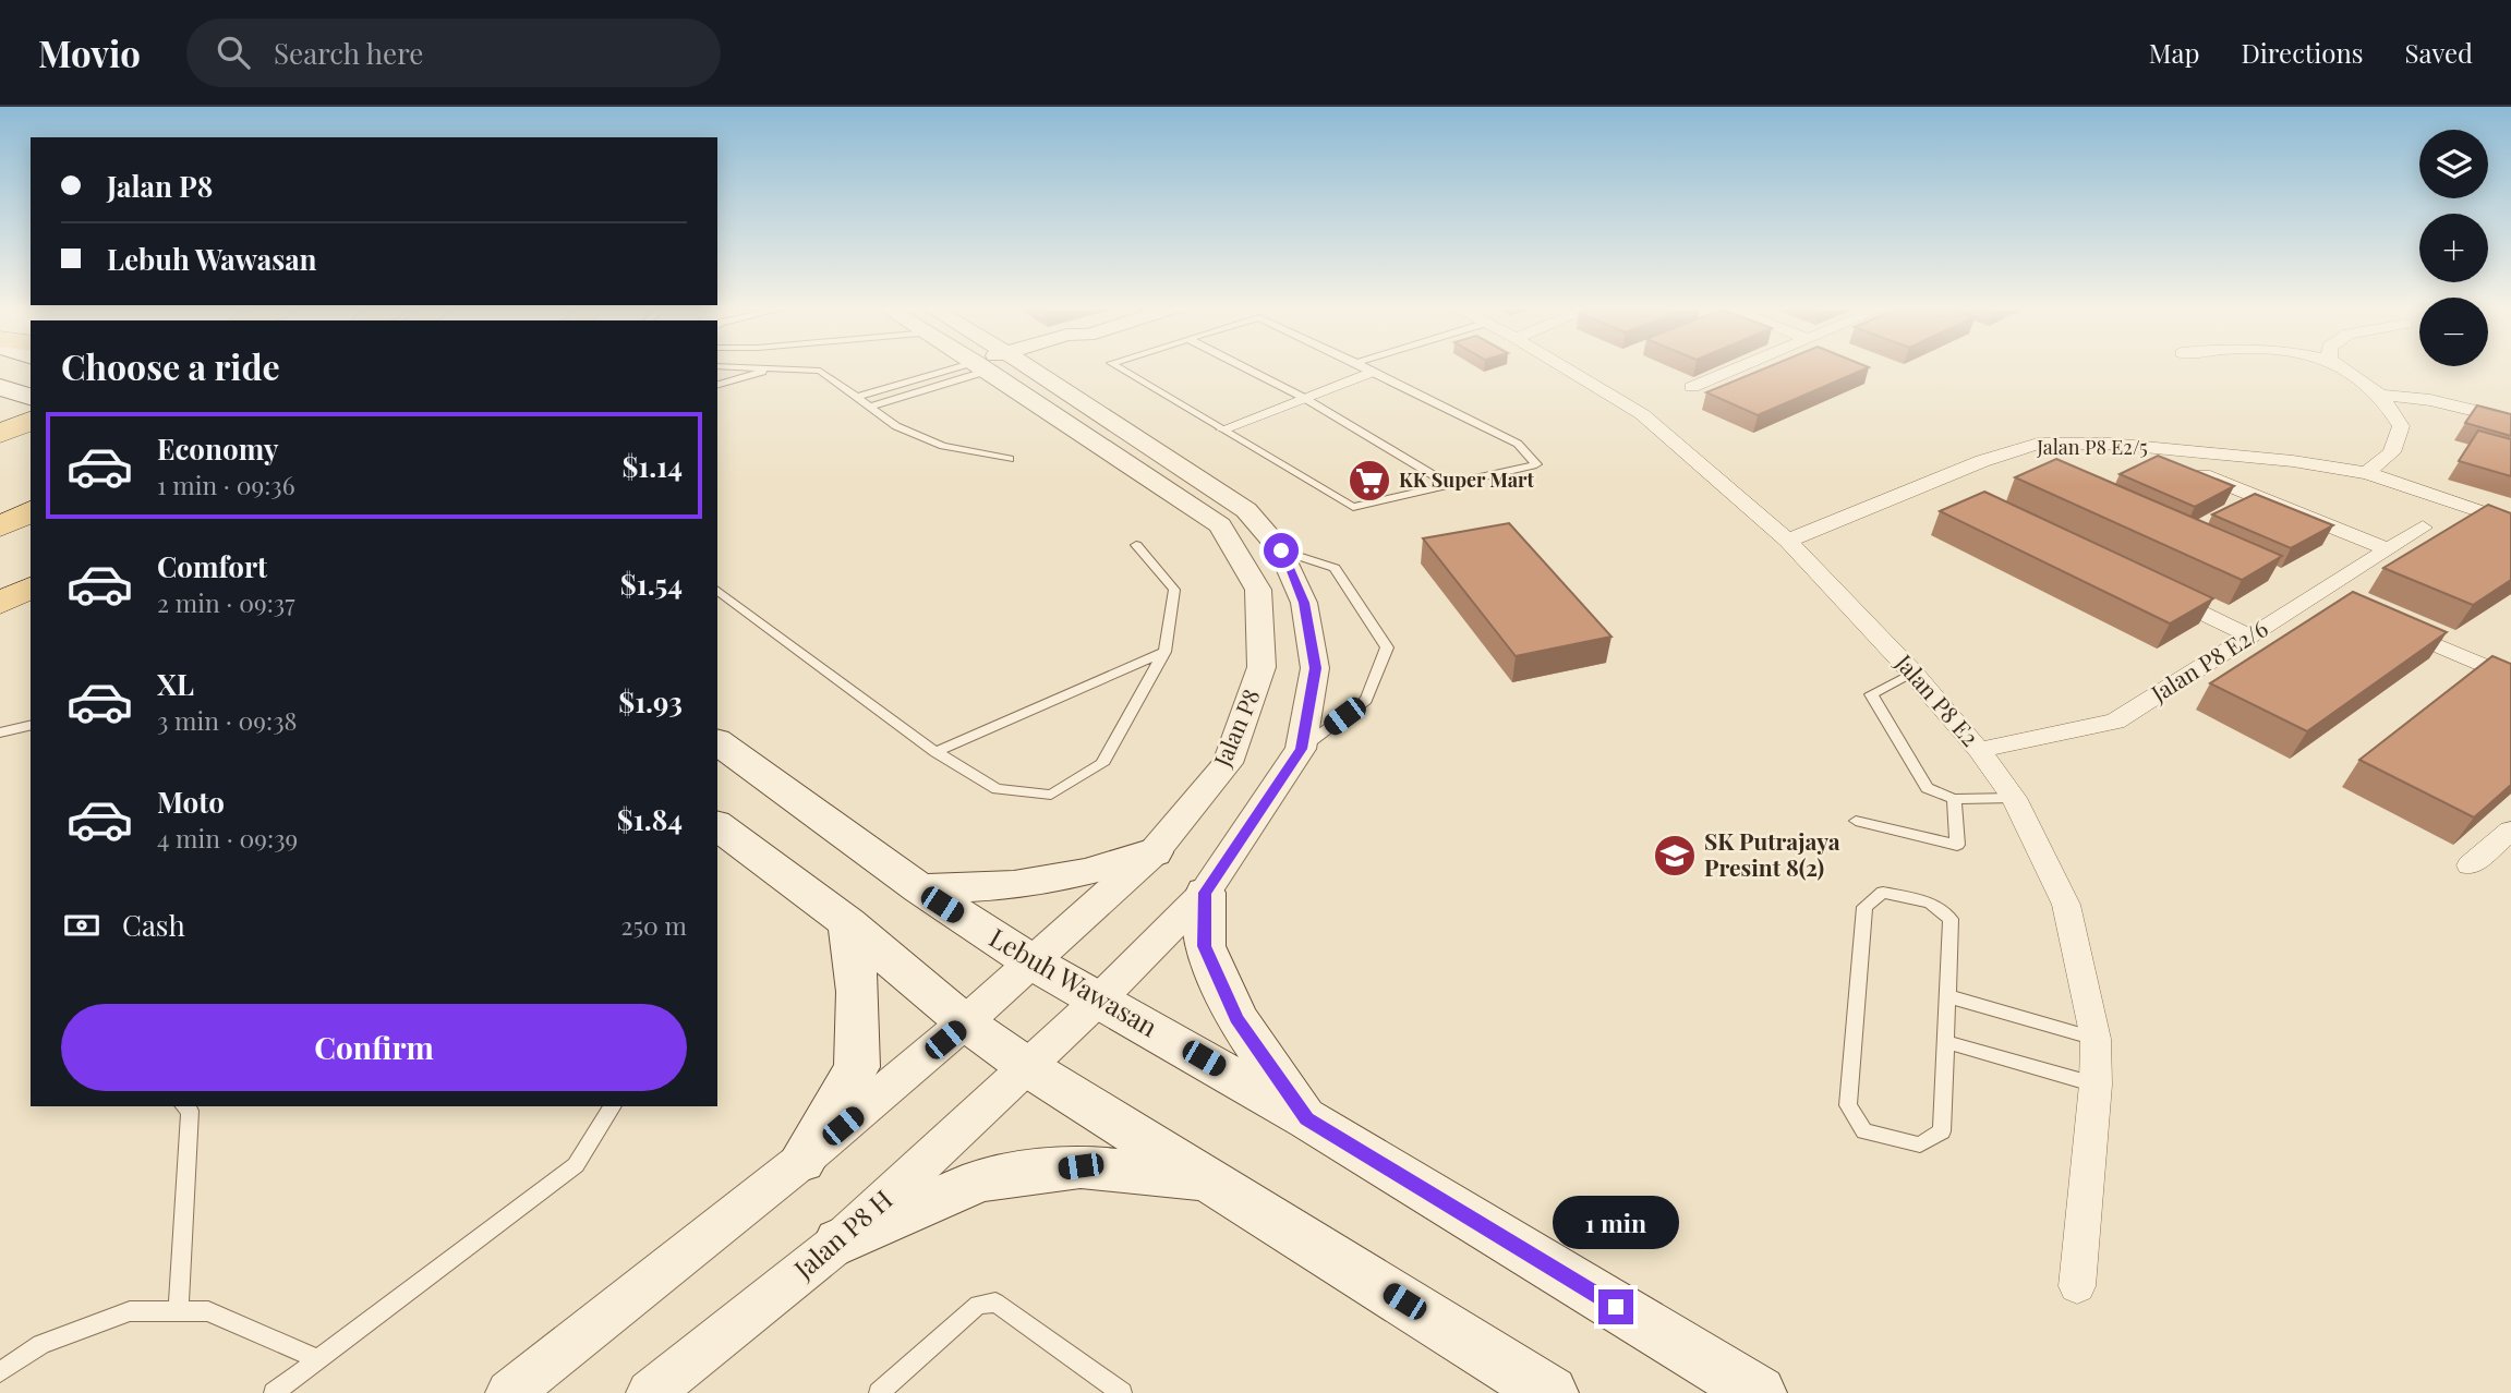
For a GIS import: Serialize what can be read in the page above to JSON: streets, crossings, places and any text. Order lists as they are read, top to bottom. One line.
{"streets":{"main road":["Lebuh Wawasan"],"street":["Jalan P8 E2/5","Jalan P8 E2/6","Jalan P8 E2","Jalan P8","Jalan P8 H"]},"crossings":[["Jalan P8 E2/5","Jalan P8 E2"],["Jalan P8 E2/6","Jalan P8 E2"],["Jalan P8","Lebuh Wawasan"],["Jalan P8","Jalan P8 H"]],"places":{"supermarket":["KK Super Mart"],"school or university":["SK Putrajaya Presint 8(2)"]},"page":{"header":"Movio","search":"Search here","nav":["Map","Directions","Saved"],"map_buttons":["+","−"],"banner":["Jalan P8","Lebuh Wawasan"],"heading":"Choose a ride","list":[{"name":"Economy","note":"1 min · 09:36","value":"$1.14"},{"name":"Comfort","note":"2 min · 09:37","value":"$1.54"},{"name":"XL","note":"3 min · 09:38","value":"$1.93"},{"name":"Moto","note":"4 min · 09:39","value":"$1.84"}],"pay":["Cash","250 m"],"buttons":"Confirm","bubble":"1 min"}}
